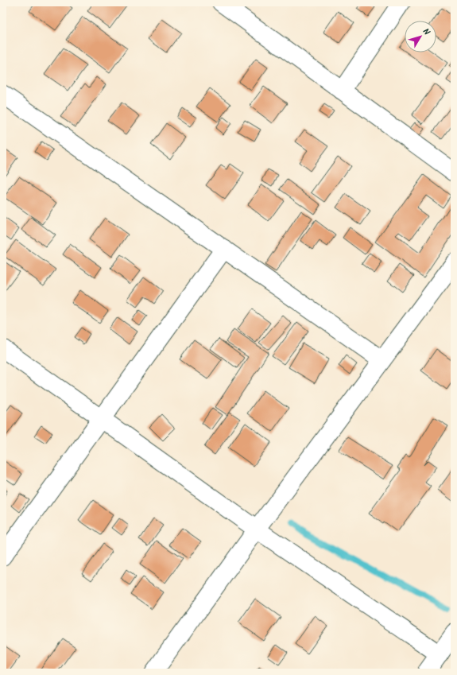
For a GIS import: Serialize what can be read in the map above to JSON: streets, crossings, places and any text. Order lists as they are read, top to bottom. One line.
{"north":"top right"}
